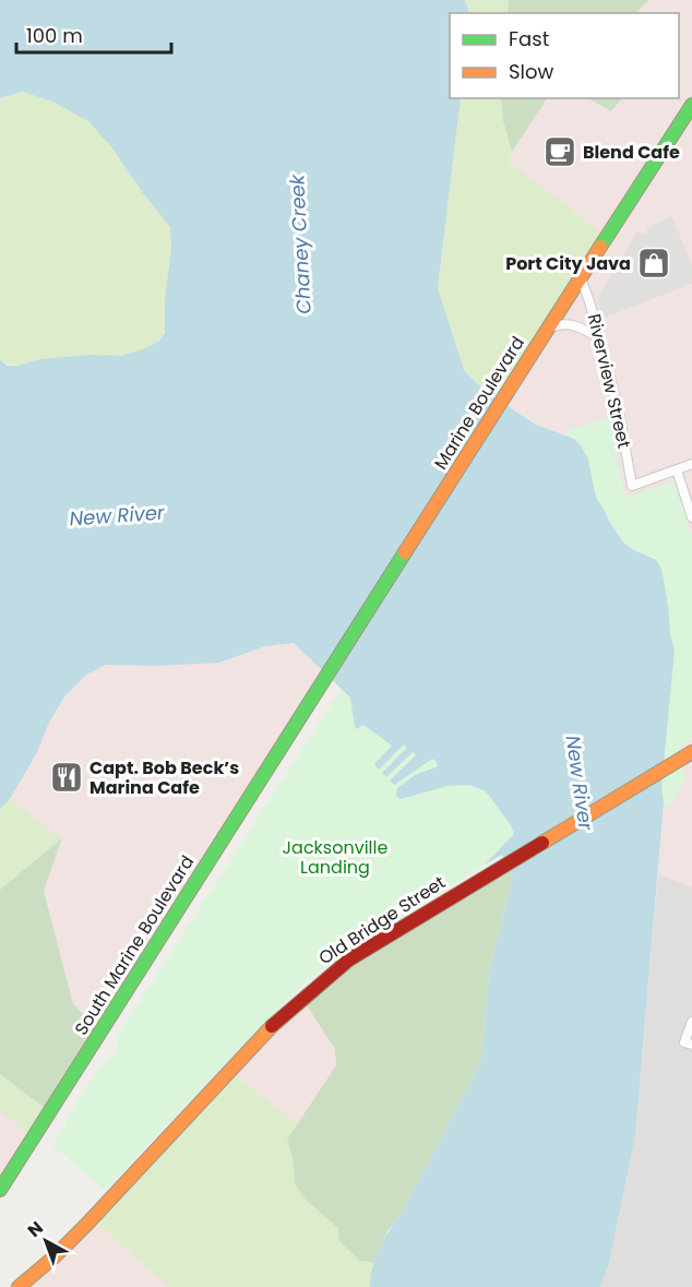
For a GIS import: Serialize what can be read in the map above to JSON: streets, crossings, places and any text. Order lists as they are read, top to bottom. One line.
{"streets":{"main road":["Marine Boulevard","Old Bridge Street","South Marine Boulevard"],"street":["Riverview Street"]},"crossings":[["Riverview Street","Marine Boulevard"],["Marine Boulevard","South Marine Boulevard"]],"water":["Chaney Creek","New River"],"parks":["Jacksonville Landing"],"places":{"cafe":["Blend Cafe"],"shop":["Port City Java"],"restaurant":["Capt. Bob Beck’s Marina Cafe"]},"legend":["Fast","Slow"],"scale_bar":"100 m","north":"top left"}
